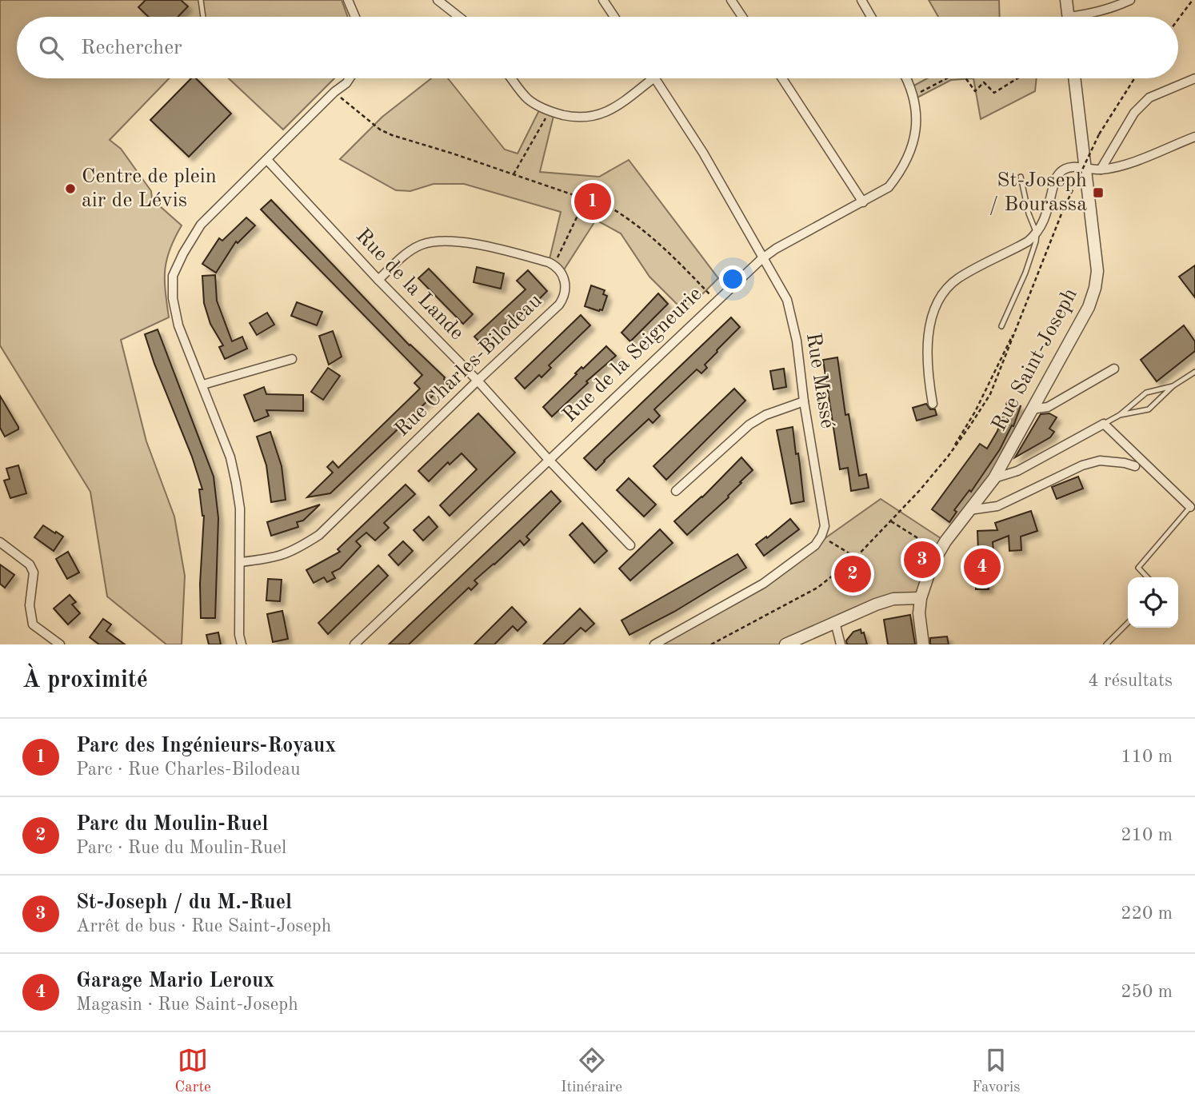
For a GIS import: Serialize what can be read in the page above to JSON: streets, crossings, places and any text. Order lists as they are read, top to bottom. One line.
{"streets":{"street":["Rue de la Lande","Rue de la Seigneurie","Rue Saint-Joseph","Rue Charles-Bilodeau","Rue Massé"]},"crossings":[["Rue de la Lande","Rue de la Seigneurie"],["Rue de la Lande","Rue Charles-Bilodeau"],["Rue de la Seigneurie","Rue Massé"]],"places":{"other":["Centre de plein air de Lévis"],"transit":["St-Joseph / Bourassa"]},"page":{"search":"Rechercher","pins":["1","3","4","2"],"heading":["À proximité","4 résultats"],"list":[{"mark":"1","name":"Parc des Ingénieurs-Royaux","note":"Parc · Rue Charles-Bilodeau","value":"110 m"},{"mark":"2","name":"Parc du Moulin-Ruel","note":"Parc · Rue du Moulin-Ruel","value":"210 m"},{"mark":"3","name":"St-Joseph / du M.-Ruel","note":"Arrêt de bus · Rue Saint-Joseph","value":"220 m"},{"mark":"4","name":"Garage Mario Leroux","note":"Magasin · Rue Saint-Joseph","value":"250 m"}],"nav":["Carte","Itinéraire","Favoris"]}}
